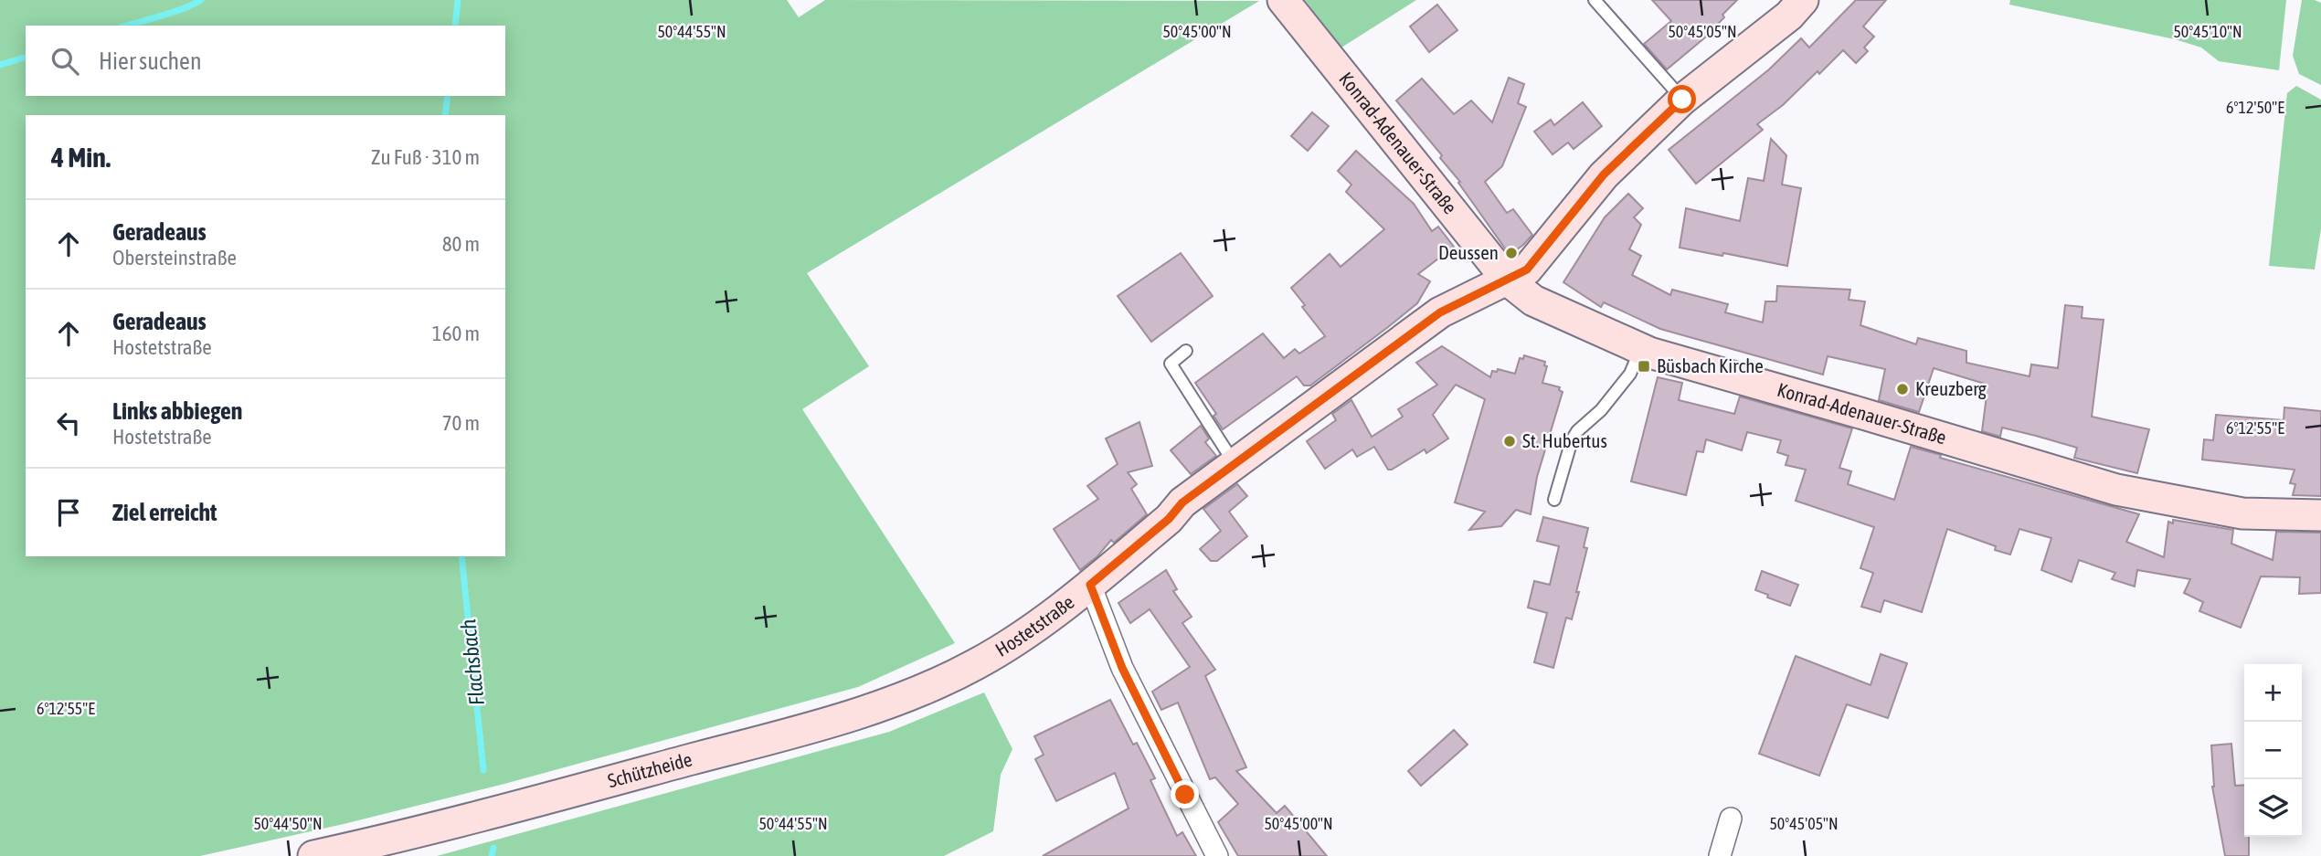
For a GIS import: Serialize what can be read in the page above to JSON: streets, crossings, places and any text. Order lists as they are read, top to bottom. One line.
{"streets":{"street":["Konrad-Adenauer-Straße","Hostetstraße","Schützheide"]},"crossings":[["Konrad-Adenauer-Straße","Hostetstraße"],["Hostetstraße","Schützheide"]],"water":["Flachsbach"],"places":{"other":["Deussen","Kreuzberg","St. Hubertus"],"transit":["Büsbach Kirche"]},"page":{"search":"Hier suchen","heading":["4 Min.","Zu Fuß · 310 m"],"list":[["Geradeaus","Obersteinstraße","80 m"],["Geradeaus","Hostetstraße","160 m"],["Links abbiegen","Hostetstraße","70 m"],"Ziel erreicht"],"map_buttons":["+","−"]},"coordinates":["50°44'55\"N","50°45'00\"N","50°45'05\"N","50°45'10\"N","6°12'50\"E","6°12'55\"E","50°44'50\"N"]}
